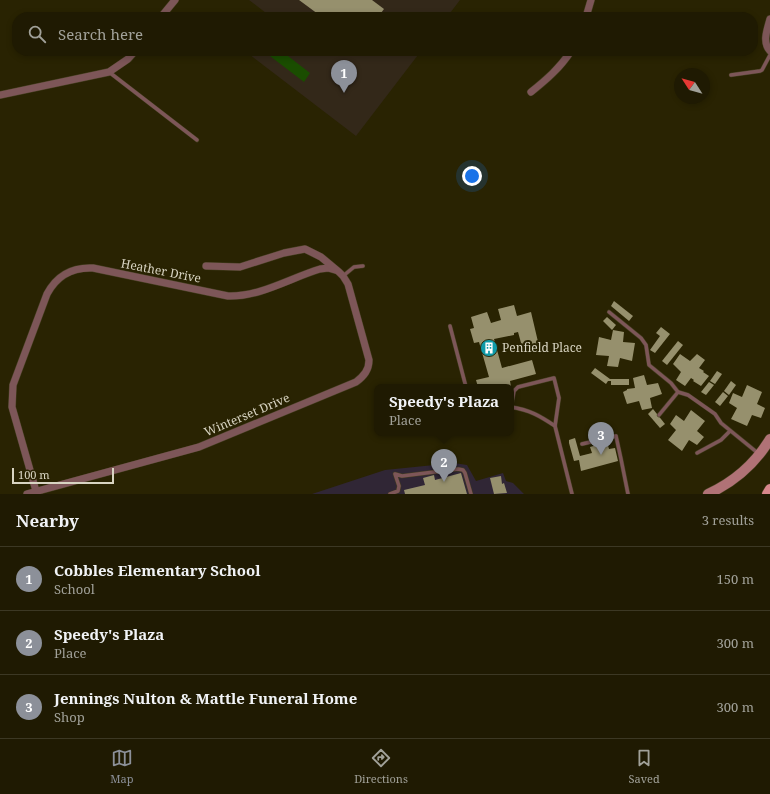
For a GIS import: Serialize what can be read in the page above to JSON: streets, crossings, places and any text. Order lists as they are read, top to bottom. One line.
{"streets":{"street":["Heather Drive","Winterset Drive"]},"crossings":[["Heather Drive","Winterset Drive"]],"places":{"building":["Penfield Place"]},"scale_bar":"100 m","north":"top left","page":{"search":"Search here","pins":["1","3","2"],"popup":["Speedy's Plaza","Place"],"scale":"100 m","heading":["Nearby","3 results"],"list":[{"mark":"1","name":"Cobbles Elementary School","note":"School","value":"150 m"},{"mark":"2","name":"Speedy's Plaza","note":"Place","value":"300 m"},{"mark":"3","name":"Jennings Nulton & Mattle Funeral Home","note":"Shop","value":"300 m"}],"nav":["Map","Directions","Saved"]}}
